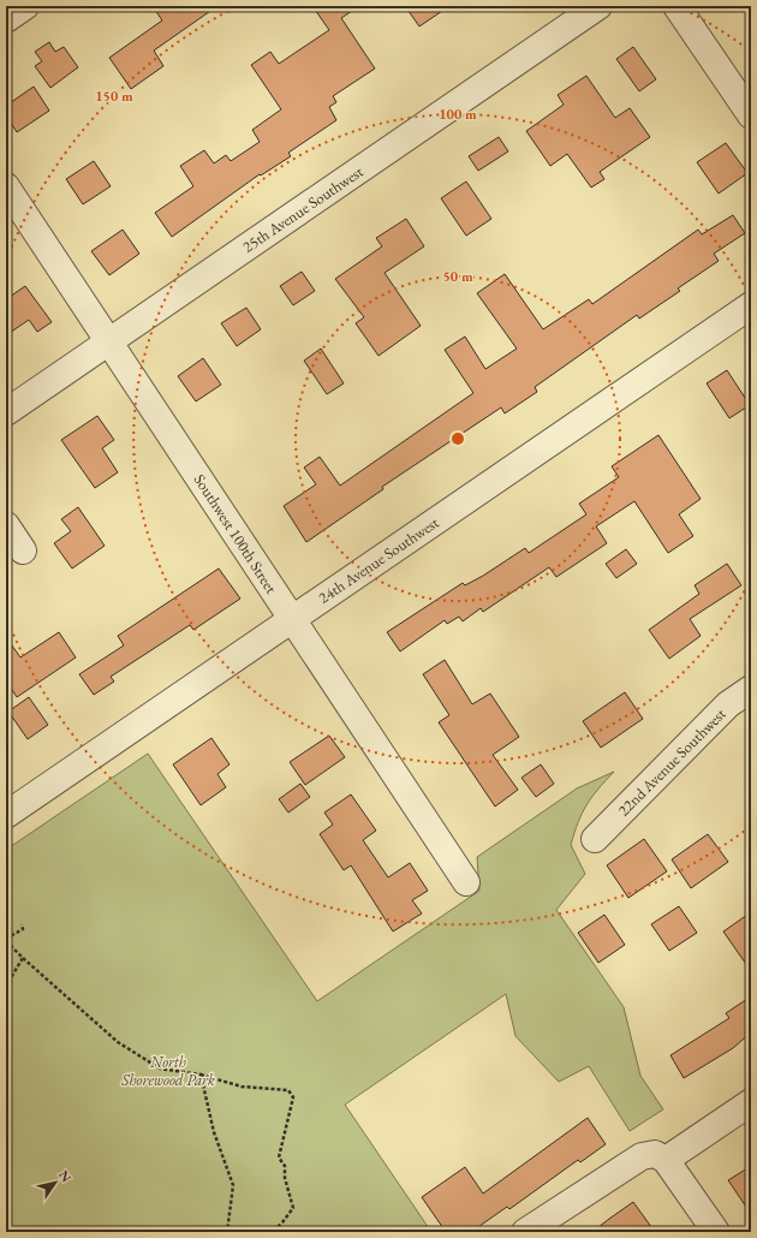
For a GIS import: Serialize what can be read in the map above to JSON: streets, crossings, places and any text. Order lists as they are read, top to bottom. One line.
{"streets":{"street":["25th Avenue Southwest","Southwest 100th Street","24th Avenue Southwest","22nd Avenue Southwest"]},"crossings":[["25th Avenue Southwest","Southwest 100th Street"],["Southwest 100th Street","24th Avenue Southwest"]],"parks":["North Shorewood Park"],"north":"top right","rings":["150 m","100 m","50 m"]}
